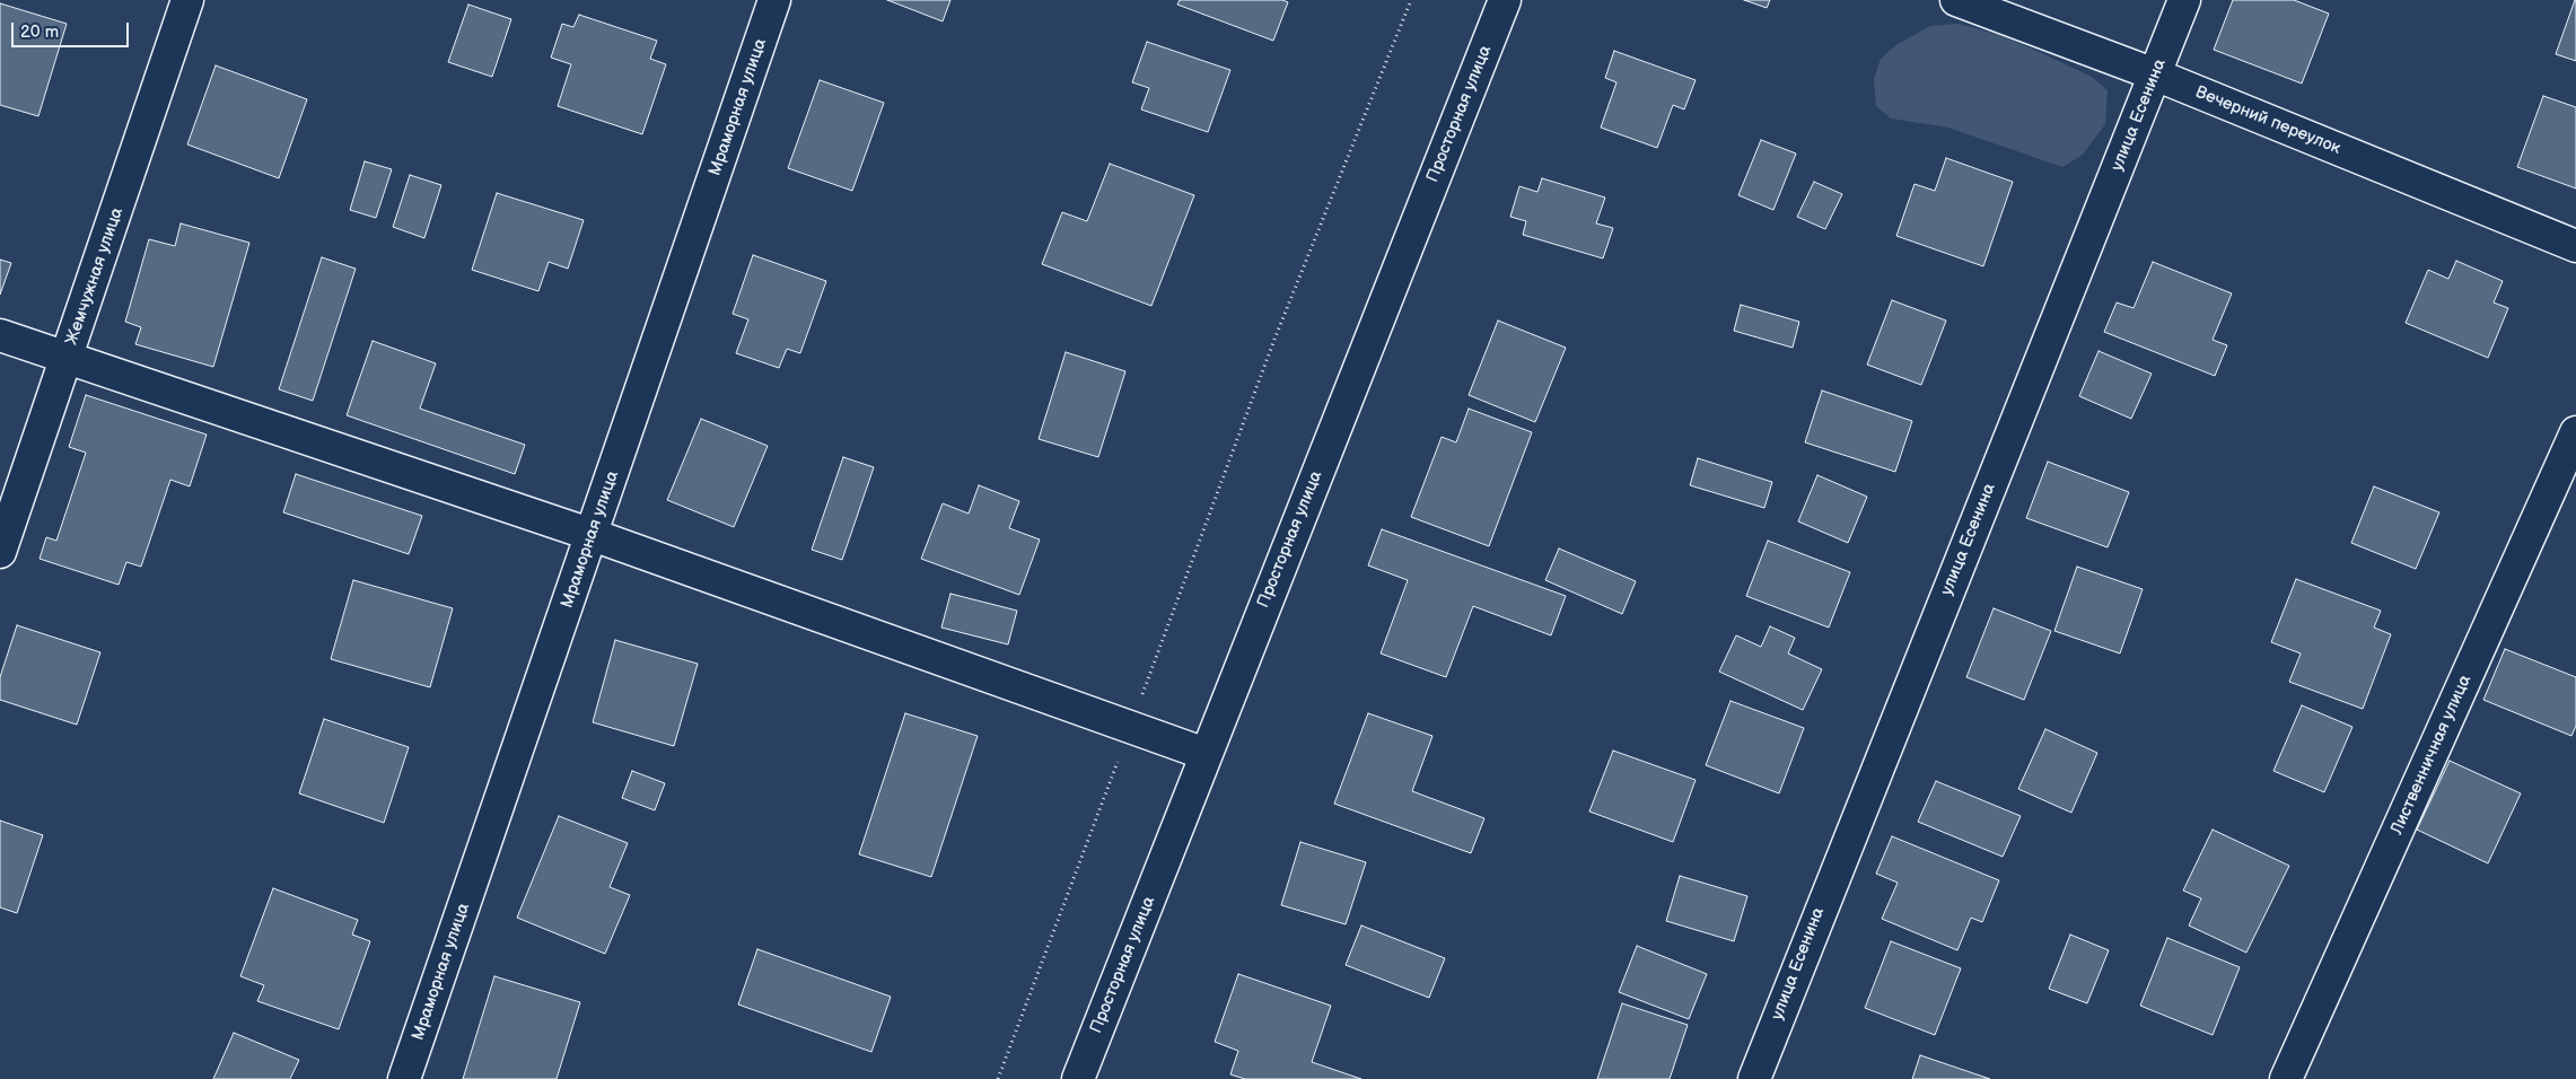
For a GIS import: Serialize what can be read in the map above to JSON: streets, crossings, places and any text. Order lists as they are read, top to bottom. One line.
{"streets":{"street":["Мраморная улица","Просторная улица","улица Есенина","Вечерний переулок","Жемчужная улица","Лиственничная улица"]},"crossings":[["улица Есенина","Вечерний переулок"]],"scale_bar":"20 m"}
